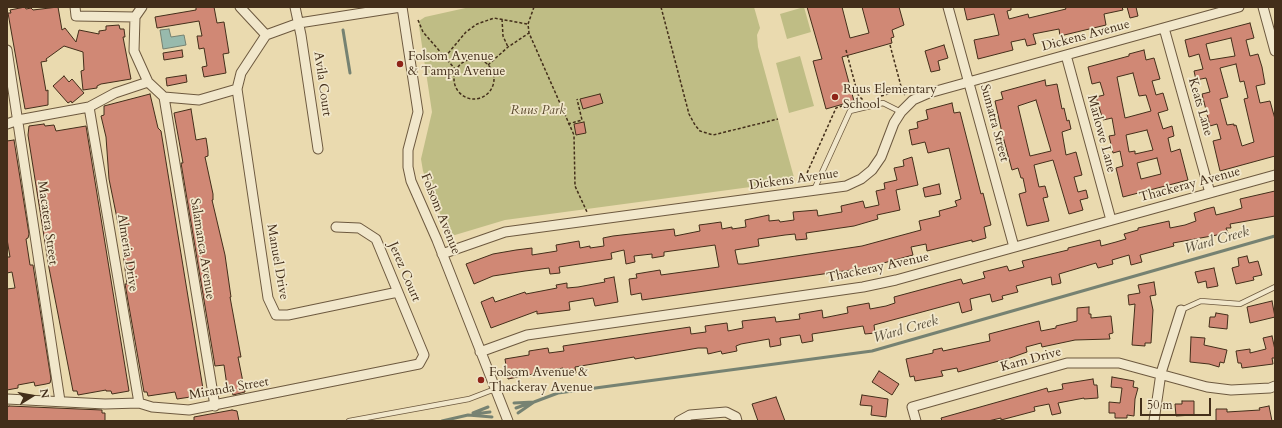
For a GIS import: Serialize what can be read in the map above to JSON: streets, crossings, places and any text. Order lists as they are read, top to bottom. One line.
{"streets":{"street":["Dickens Avenue","Avila Court","Keats Lane","Sumatra Street","Marlowe Lane","Thackeray Avenue","Folsom Avenue","Macatera Street","Salamanca Avenue","Almeria Drive","Manuel Drive","Jerez Court","Karn Drive","Miranda Street"]},"crossings":[["Dickens Avenue","Keats Lane"],["Dickens Avenue","Sumatra Street"],["Dickens Avenue","Marlowe Lane"],["Dickens Avenue","Folsom Avenue"],["Keats Lane","Thackeray Avenue"],["Sumatra Street","Thackeray Avenue"],["Marlowe Lane","Thackeray Avenue"],["Thackeray Avenue","Folsom Avenue"],["Macatera Street","Miranda Street"],["Salamanca Avenue","Miranda Street"],["Almeria Drive","Miranda Street"],["Manuel Drive","Jerez Court"],["Jerez Court","Miranda Street"]],"water":["Ward Creek"],"parks":["Ruus Park"],"places":["Folsom Avenue & Tampa Avenue","Ruus Elementary School","Folsom Avenue & Thackeray Avenue"],"scale_bar":"50 m","north":"right"}
